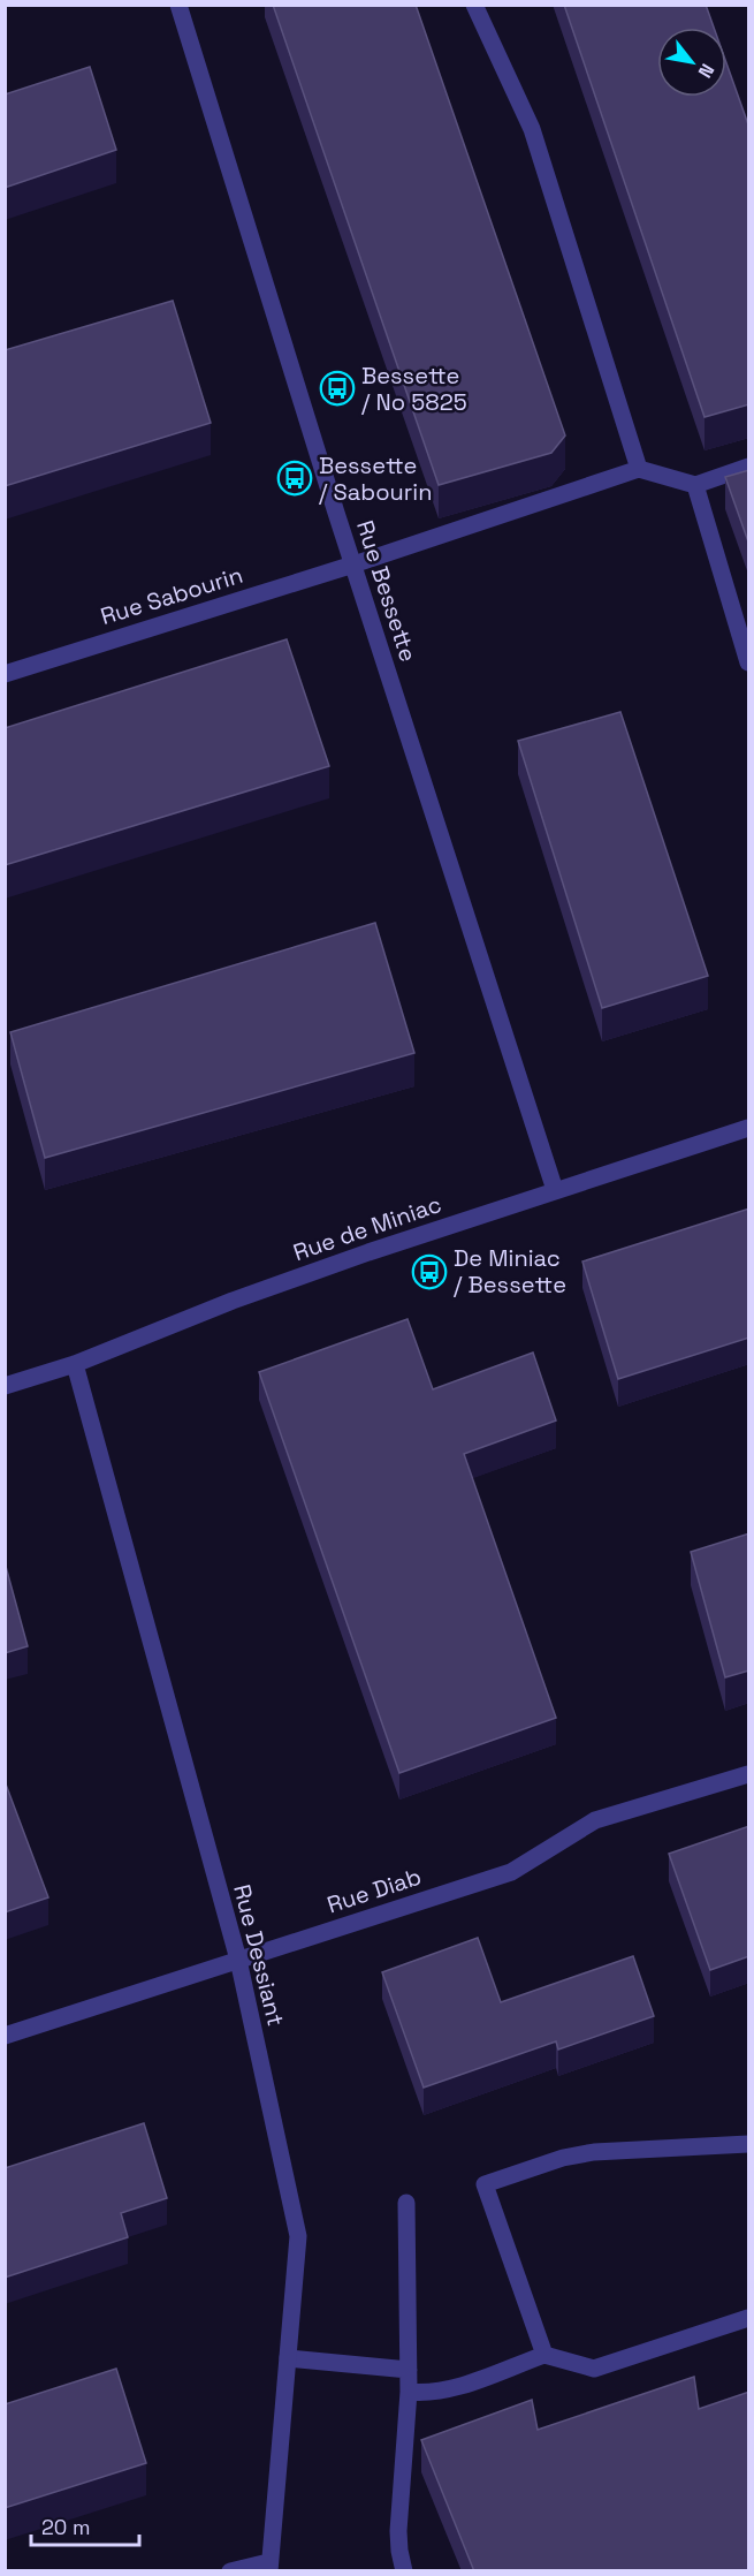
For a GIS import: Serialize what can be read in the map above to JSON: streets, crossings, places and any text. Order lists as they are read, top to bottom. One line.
{"streets":{"street":["Rue Bessette","Rue Sabourin","Rue de Miniac","Rue Diab","Rue Dessiant"]},"crossings":[["Rue Bessette","Rue Sabourin"],["Rue Bessette","Rue de Miniac"],["Rue de Miniac","Rue Dessiant"],["Rue Diab","Rue Dessiant"]],"places":{"bus stop":["Bessette / No 5825","Bessette / Sabourin","De Miniac / Bessette"]},"scale_bar":"20 m","north":"bottom right"}
